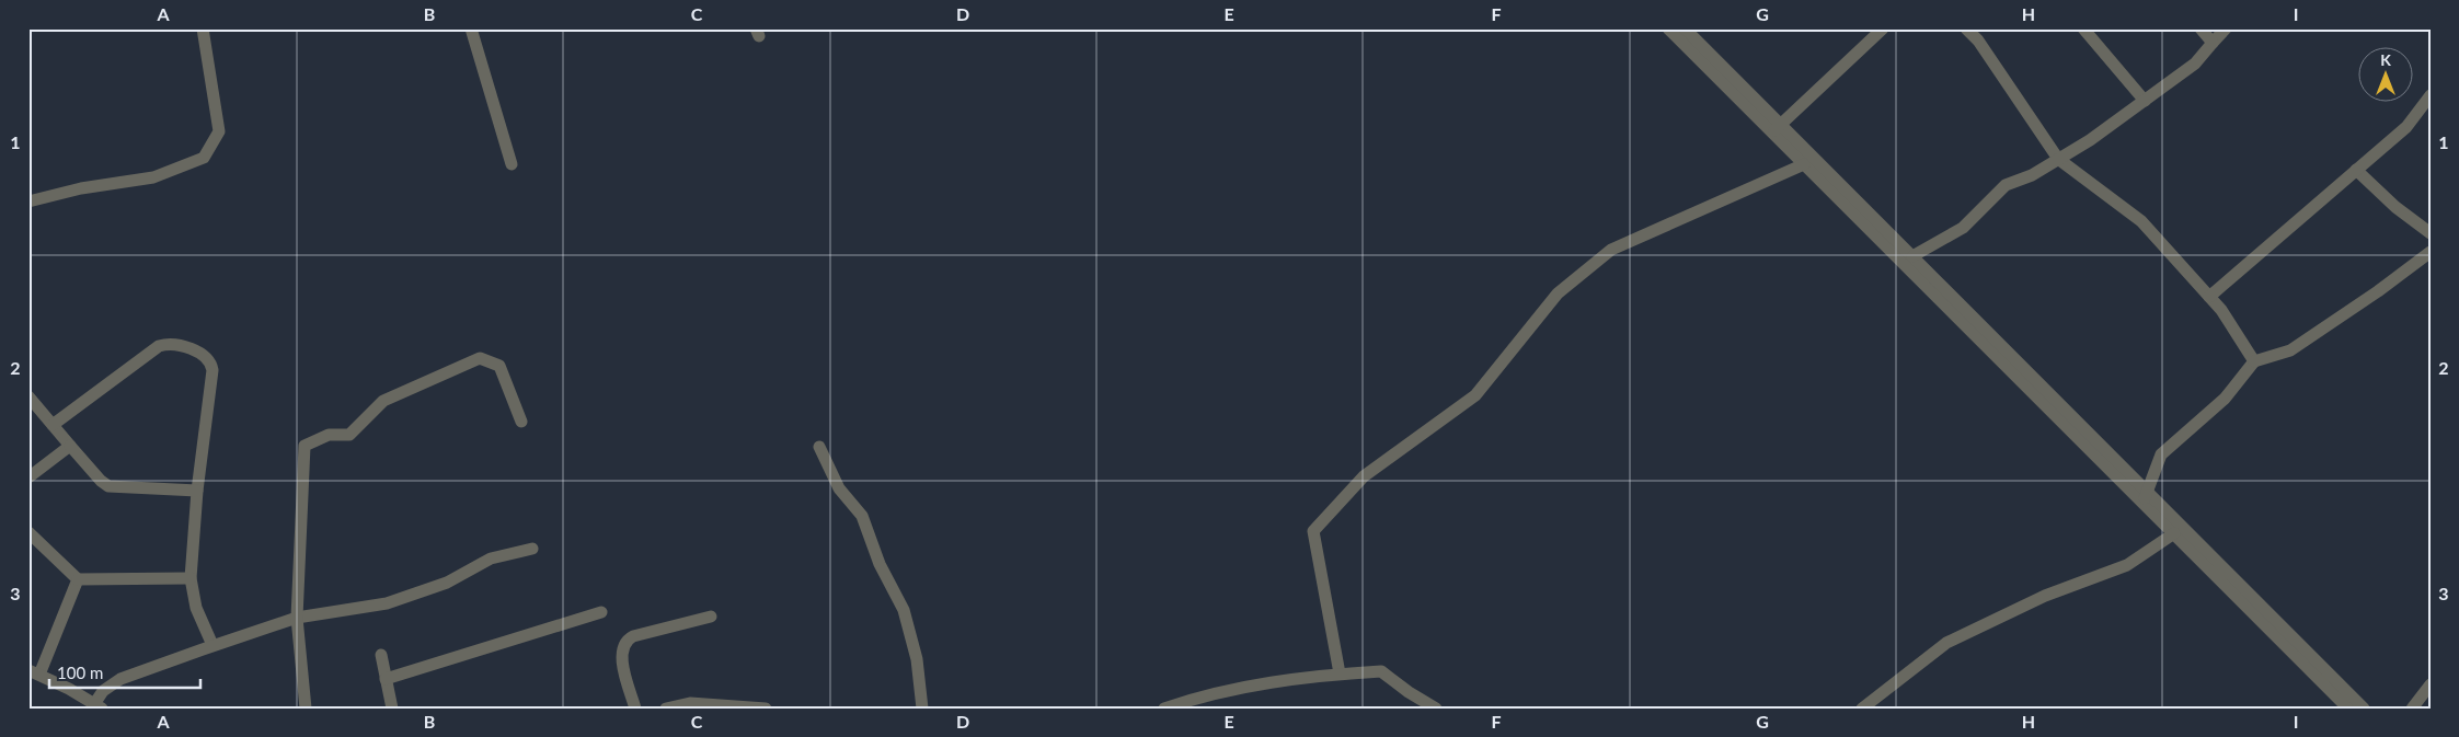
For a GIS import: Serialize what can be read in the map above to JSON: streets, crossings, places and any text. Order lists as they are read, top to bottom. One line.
{"scale_bar":"100 m","north":"top","grid":{"columns":["A","B","C","D","E","F","G","H","I"],"rows":["1","2","3"]}}
